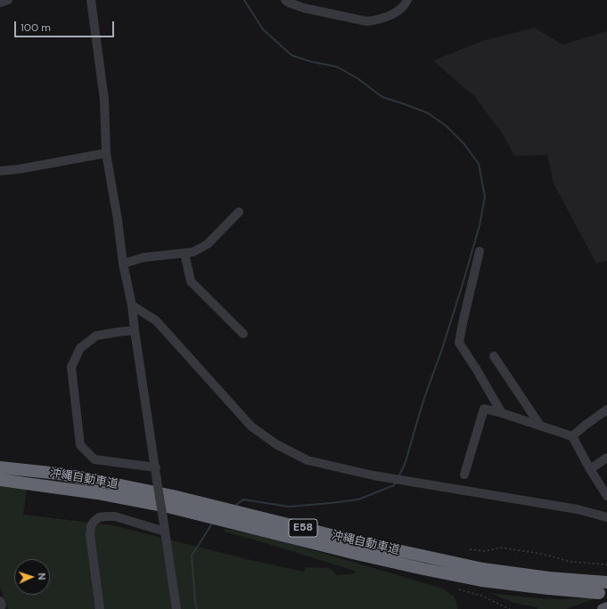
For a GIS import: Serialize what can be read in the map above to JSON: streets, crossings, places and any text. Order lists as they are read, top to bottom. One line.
{"streets":{"highway":["沖縄自動車道","E58"]},"scale_bar":"100 m","north":"right"}
